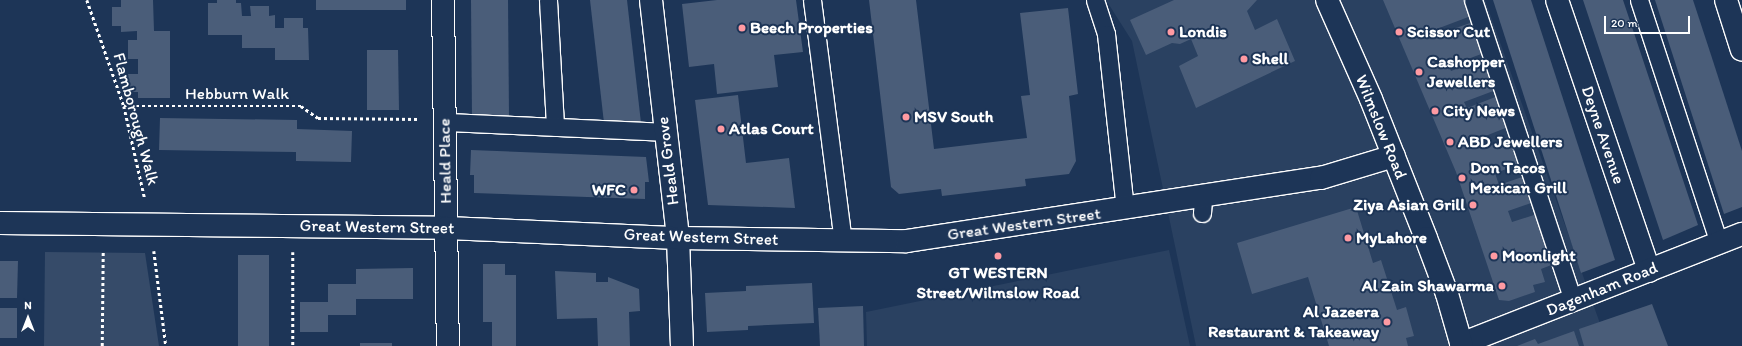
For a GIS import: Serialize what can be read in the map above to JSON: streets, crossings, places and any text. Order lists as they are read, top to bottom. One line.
{"streets":{"street":["Wilmslow Road","Deyne Avenue","Heald Place","Heald Grove","Great Western Street","Dagenham Road"],"path":["Hebburn Walk","Flamborough Walk"]},"crossings":[["Hebburn Walk","Flamborough Walk"],["Flamborough Walk","Great Western Street"],["Wilmslow Road","Great Western Street"],["Wilmslow Road","Dagenham Road"],["Deyne Avenue","Dagenham Road"],["Heald Place","Great Western Street"],["Heald Grove","Great Western Street"]],"places":["Beech Properties","Londis","Scissor Cut","Shell","Cashopper Jewellers","City News","MSV South","Atlas Court","ABD Jewellers","Don Tacos Mexican Grill","WFC","Ziya Asian Grill","MyLahore","GT WESTERN Street/Wilmslow Road","Moonlight","Al Zain Shawarma","Al Jazeera Restaurant & Takeaway"],"scale_bar":"20 m","north":"top"}
